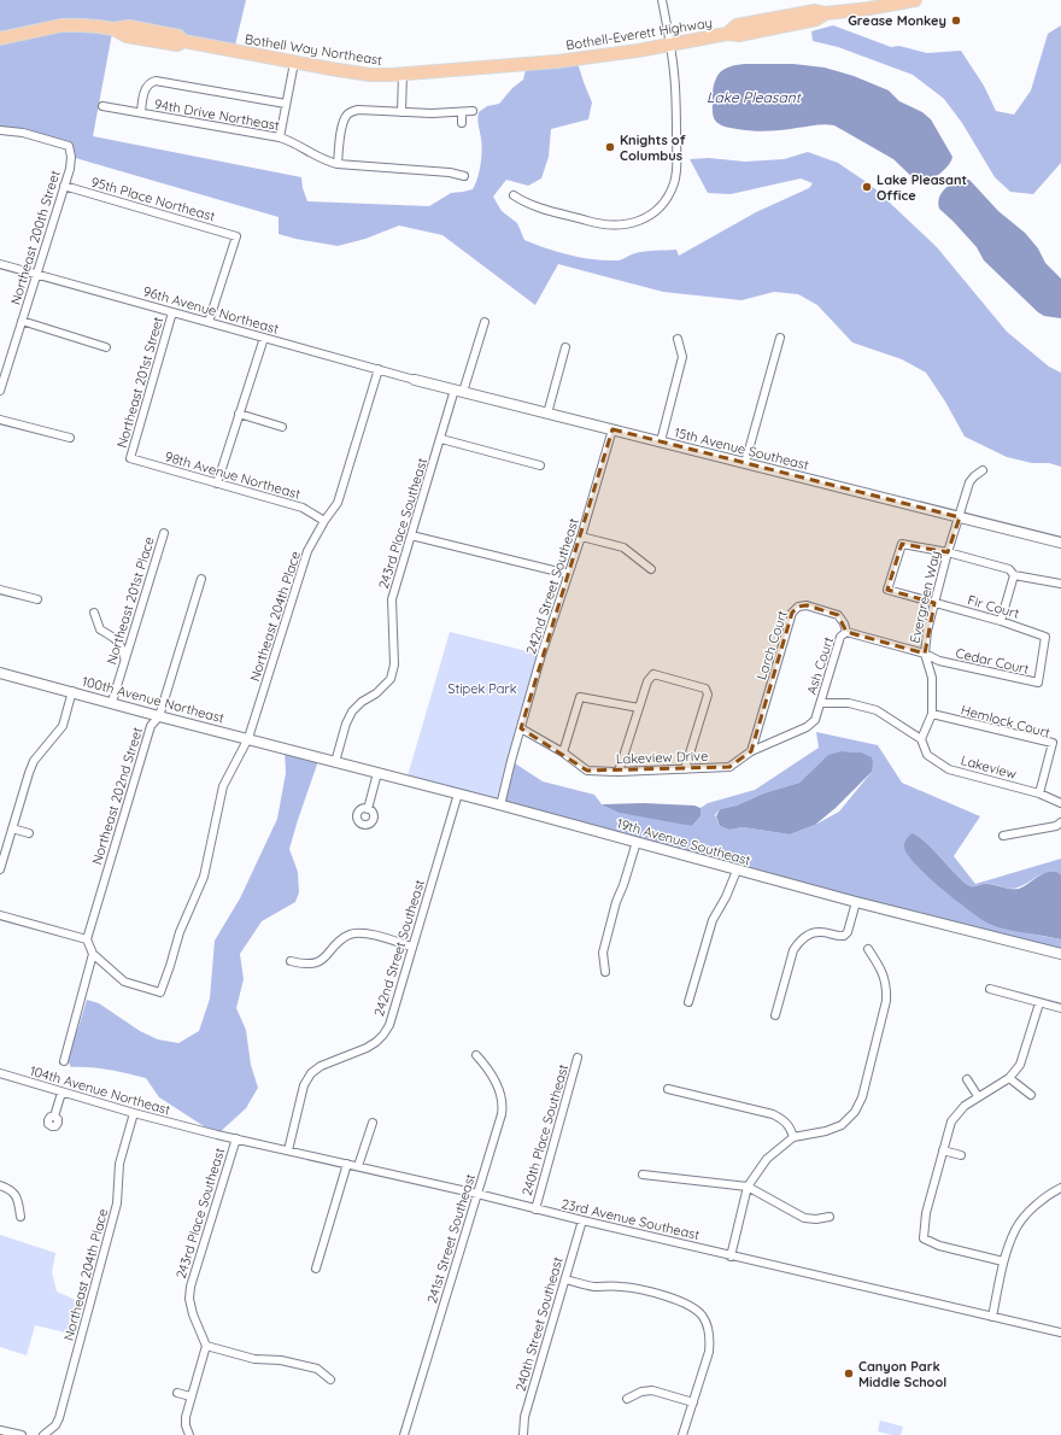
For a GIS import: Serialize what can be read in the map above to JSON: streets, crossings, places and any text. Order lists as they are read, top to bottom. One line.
{"streets":{"main road":["Bothell-Everett Highway","Bothell Way Northeast"],"street":["94th Drive Northeast","95th Place Northeast","Northeast 200th Street","96th Avenue Northeast","Northeast 201st Street","15th Avenue Southeast","98th Avenue Northeast","243rd Place Southeast","242nd Street Southeast","Evergreen Way","Northeast 201st Place","Fir Court","Northeast 204th Place","Larch Court","Cedar Court","Ash Court","100th Avenue Northeast","Hemlock Court","Lakeview Drive","Lakeview","Northeast 202nd Street","19th Avenue Southeast","104th Avenue Northeast","240th Place Southeast","23rd Avenue Southeast","241st Street Southeast","240th Street Southeast"]},"crossings":[["Bothell-Everett Highway","Bothell Way Northeast"],["95th Place Northeast","Northeast 200th Street"],["95th Place Northeast","96th Avenue Northeast"],["Northeast 200th Street","96th Avenue Northeast"],["96th Avenue Northeast","Northeast 201st Street"],["96th Avenue Northeast","15th Avenue Southeast"],["96th Avenue Northeast","Northeast 204th Place"],["Northeast 201st Street","98th Avenue Northeast"],["15th Avenue Southeast","243rd Place Southeast"],["15th Avenue Southeast","242nd Street Southeast"],["15th Avenue Southeast","Evergreen Way"],["98th Avenue Northeast","Northeast 204th Place"],["243rd Place Southeast","19th Avenue Southeast"],["243rd Place Southeast","23rd Avenue Southeast"],["242nd Street Southeast","Lakeview Drive"],["242nd Street Southeast","19th Avenue Southeast"],["242nd Street Southeast","23rd Avenue Southeast"],["Evergreen Way","Fir Court"],["Evergreen Way","Cedar Court"],["Evergreen Way","Ash Court"],["Evergreen Way","Hemlock Court"],["Evergreen Way","Lakeview"],["Northeast 201st Place","100th Avenue Northeast"],["Fir Court","Cedar Court"],["Northeast 204th Place","100th Avenue Northeast"],["Northeast 204th Place","104th Avenue Northeast"],["Larch Court","Ash Court"],["Larch Court","Lakeview Drive"],["Cedar Court","Ash Court"],["Ash Court","Lakeview Drive"],["100th Avenue Northeast","Northeast 202nd Street"],["100th Avenue Northeast","19th Avenue Southeast"],["Hemlock Court","Lakeview"],["104th Avenue Northeast","23rd Avenue Southeast"],["240th Place Southeast","23rd Avenue Southeast"],["23rd Avenue Southeast","241st Street Southeast"],["23rd Avenue Southeast","240th Street Southeast"]],"water":["Lake Pleasant"],"parks":["Stipek Park"],"places":["Grease Monkey","Knights of Columbus","Lake Pleasant Office","Canyon Park Middle School"]}
